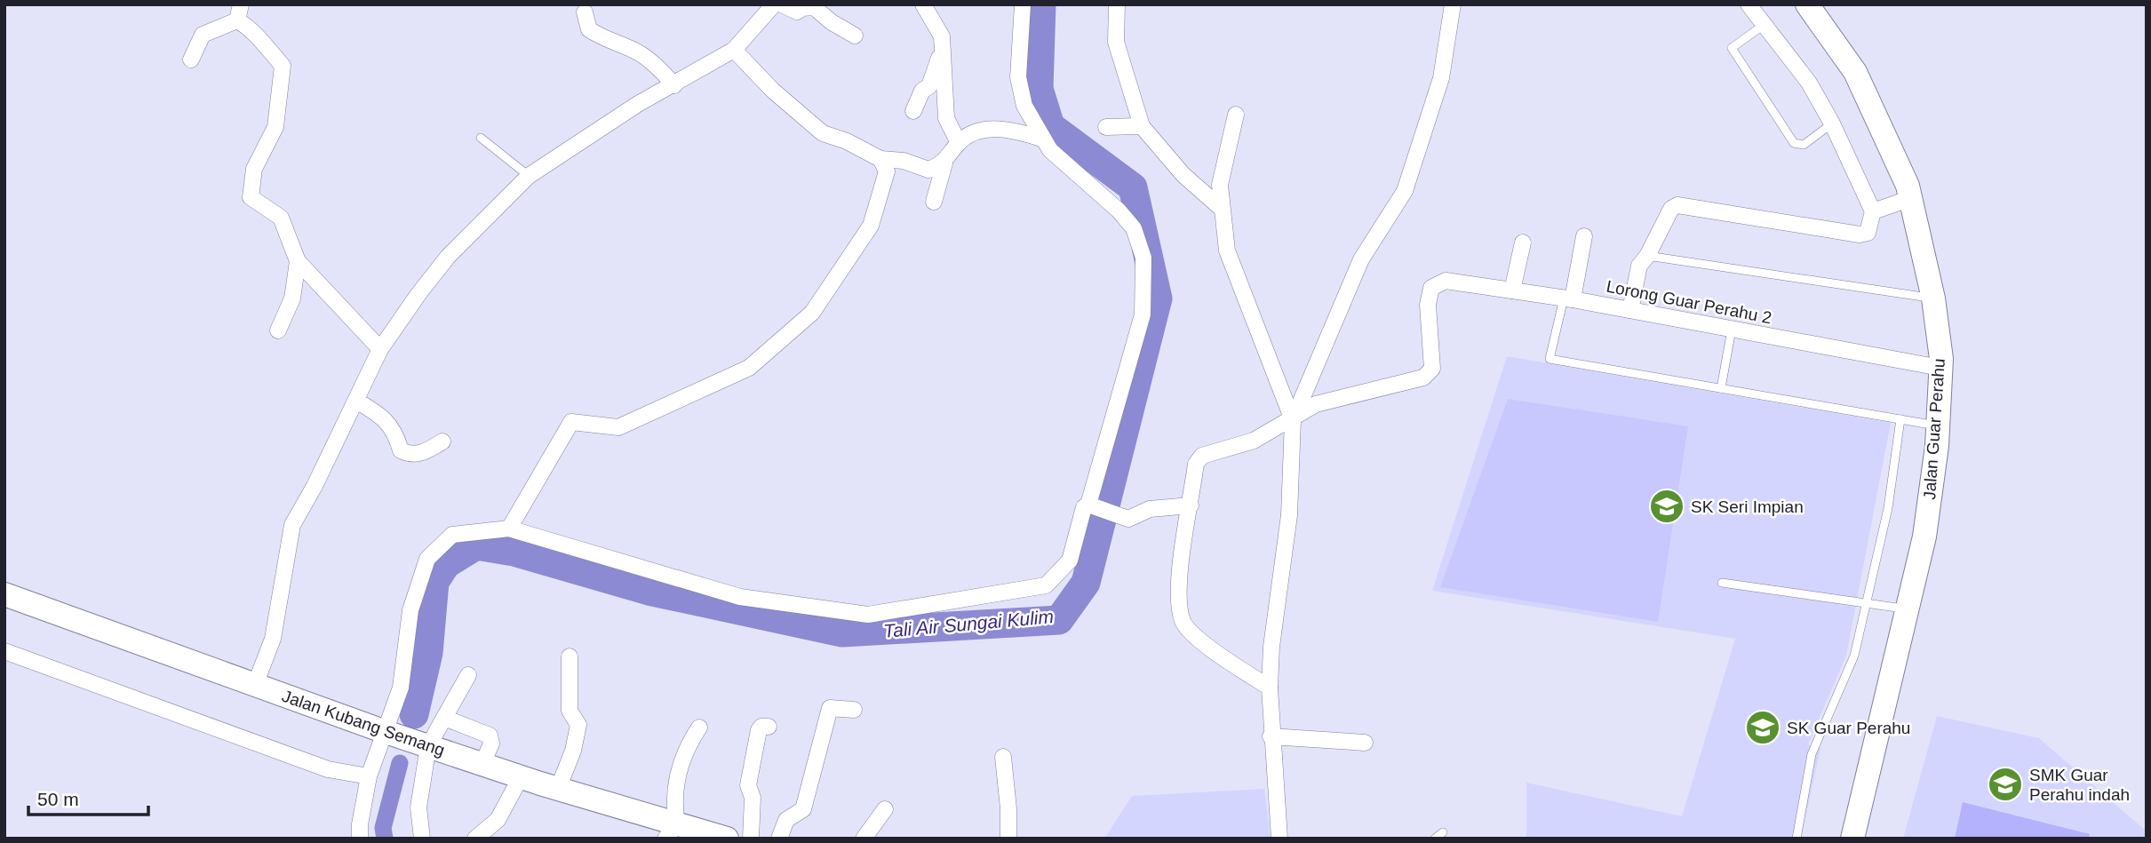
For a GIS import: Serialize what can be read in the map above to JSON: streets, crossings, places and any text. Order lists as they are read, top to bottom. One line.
{"streets":{"street":["Lorong Guar Perahu 2","Jalan Guar Perahu","Jalan Kubang Semang"]},"crossings":[["Lorong Guar Perahu 2","Jalan Guar Perahu"]],"water":["Tali Air Sungai Kulim"],"places":{"school or university":["SK Seri Impian","SK Guar Perahu","SMK Guar Perahu indah"]},"scale_bar":"50 m"}
